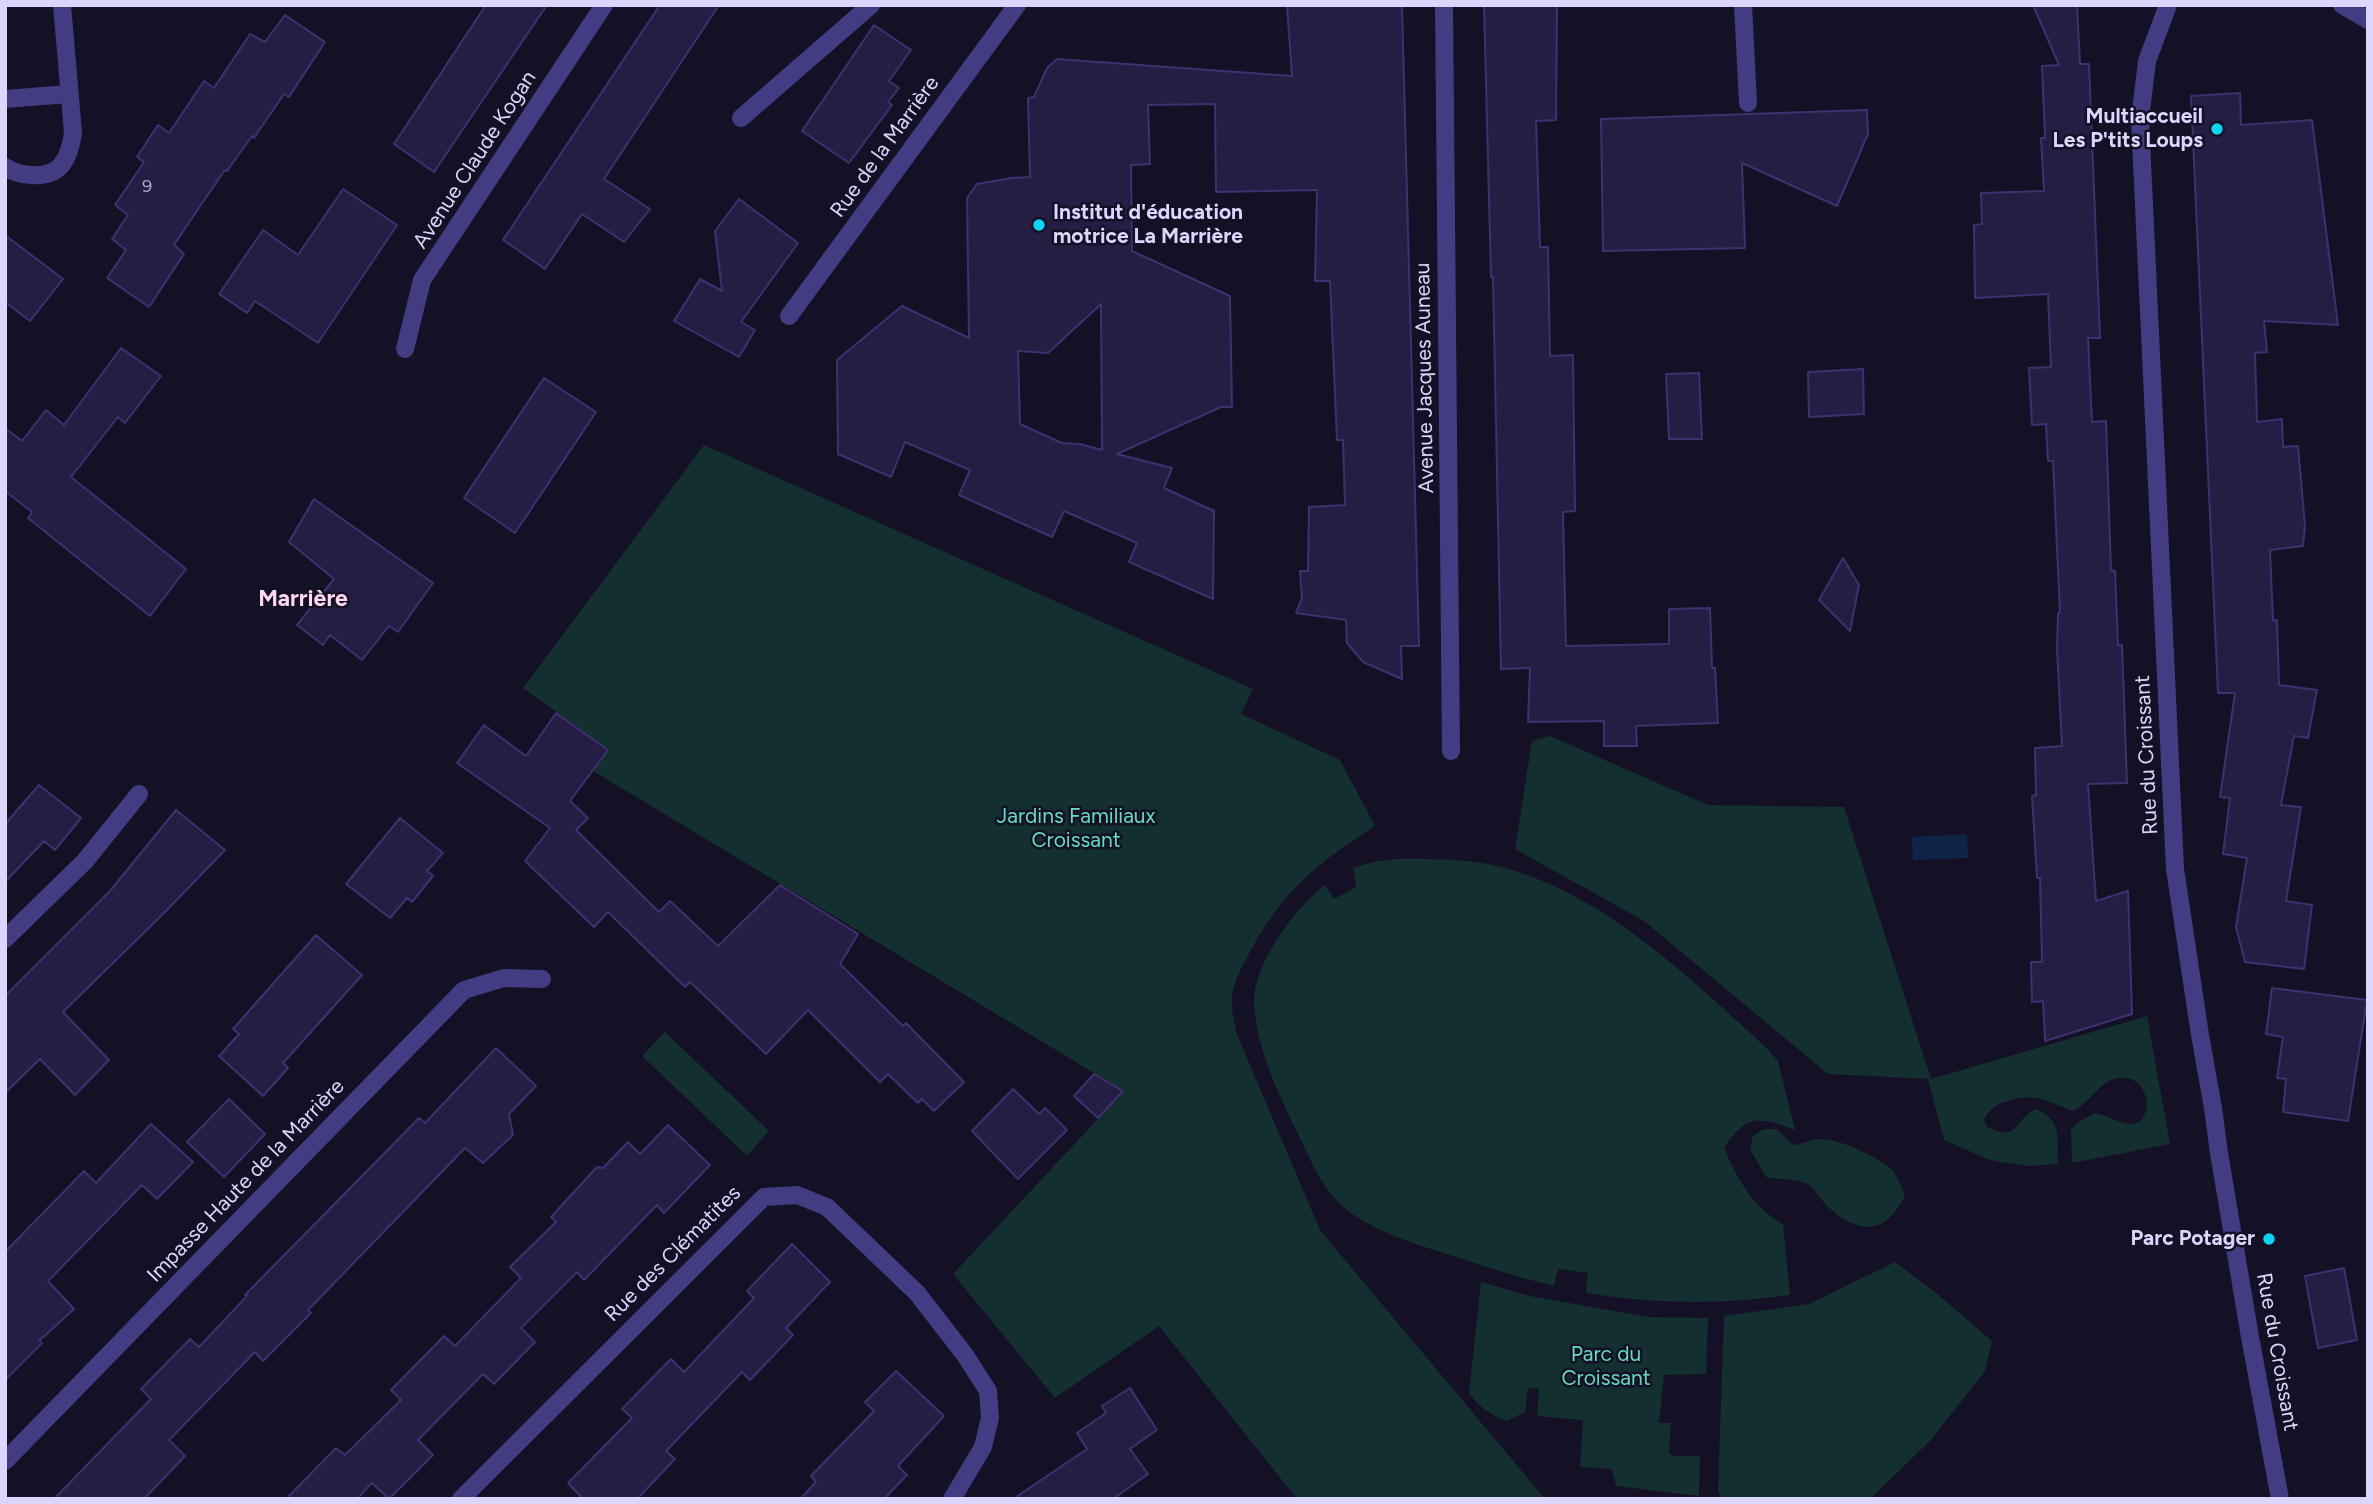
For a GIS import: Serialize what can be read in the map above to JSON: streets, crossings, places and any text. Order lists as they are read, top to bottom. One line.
{"streets":{"street":["Rue de la Marrière","Avenue Claude Kogan","Avenue Jacques Auneau","Rue du Croissant","Impasse Haute de la Marrière","Rue des Clématites"]},"districts":["Marrière"],"parks":["Jardins Familiaux Croissant","Parc du Croissant"],"places":["Multiaccueil Les P'tits Loups","Institut d'éducation motrice La Marrière","Parc Potager"],"house_numbers":["9"]}
